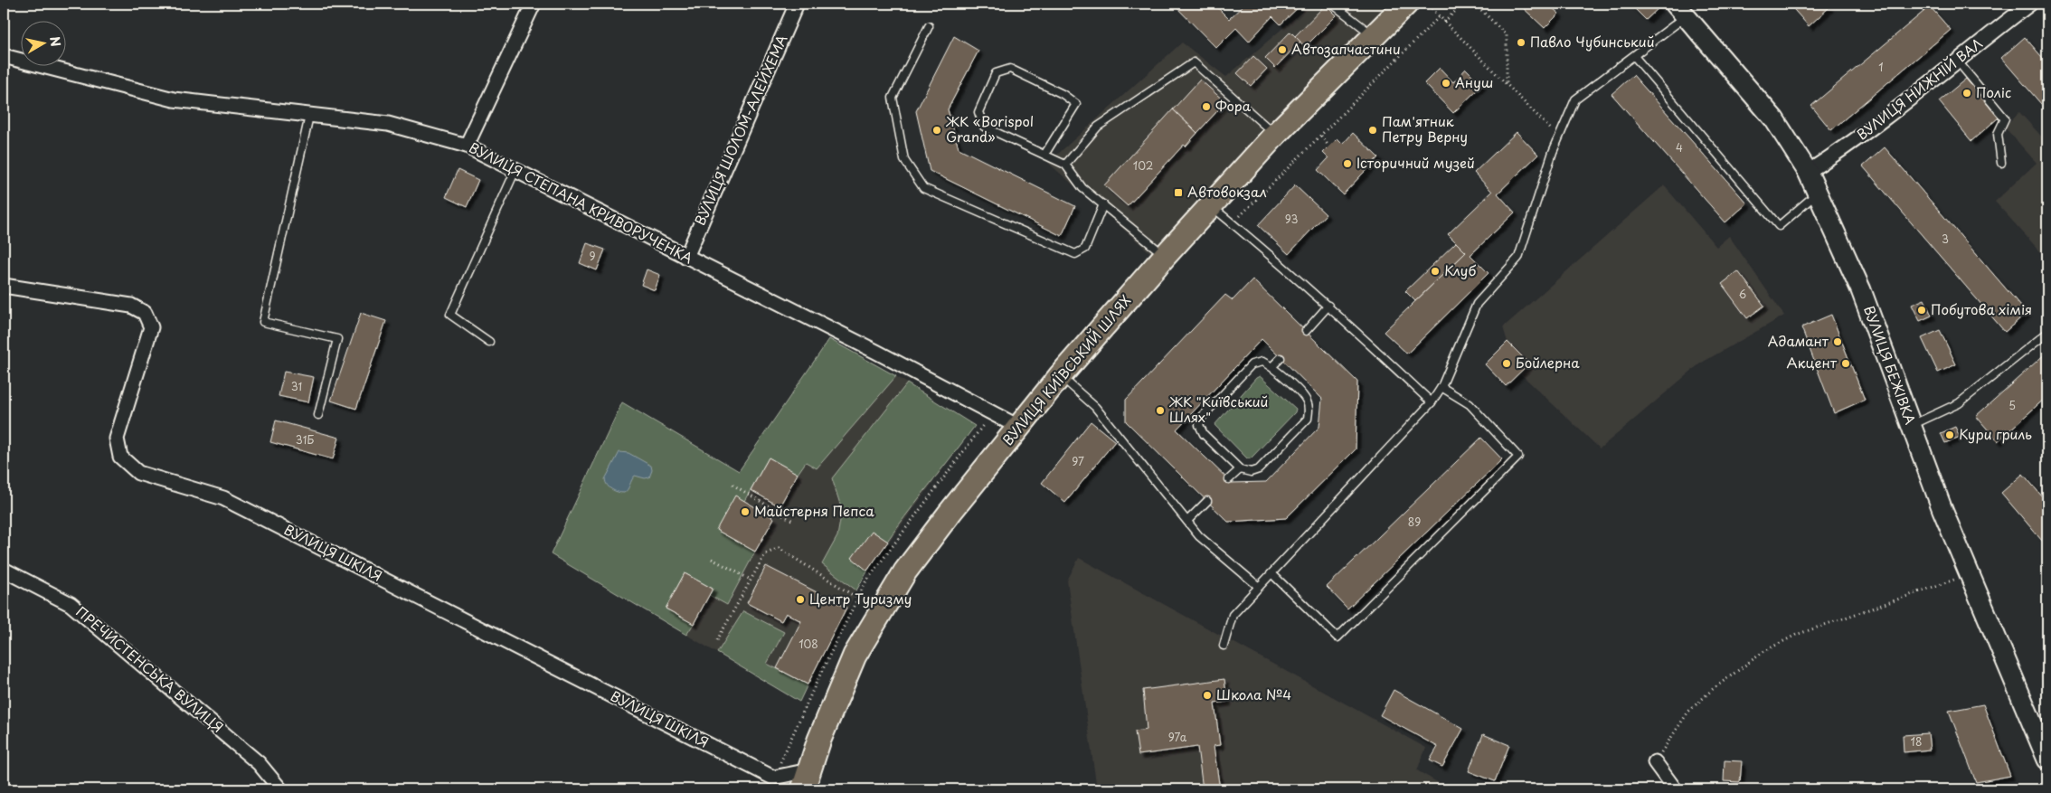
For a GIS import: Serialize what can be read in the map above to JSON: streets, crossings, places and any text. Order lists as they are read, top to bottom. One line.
{"streets":{"highway":["ВУЛИЦЯ КИЇВСЬКИЙ ШЛЯХ"],"main road":["ВУЛИЦЯ БЕЖІВКА"],"street":["ВУЛИЦЯ НИЖНІЙ ВАЛ","ВУЛИЦЯ ШОЛОМ-АЛЕЙХЕМА","ВУЛИЦЯ СТЕПАНА КРИВОРУЧЕНКА","ВУЛИЦЯ ШКІЛЯ","ПРЕЧИСТЕНСЬКА ВУЛИЦЯ"]},"crossings":[["ВУЛИЦЯ НИЖНІЙ ВАЛ","ВУЛИЦЯ БЕЖІВКА"],["ВУЛИЦЯ ШОЛОМ-АЛЕЙХЕМА","ВУЛИЦЯ СТЕПАНА КРИВОРУЧЕНКА"],["ВУЛИЦЯ СТЕПАНА КРИВОРУЧЕНКА","ВУЛИЦЯ КИЇВСЬКИЙ ШЛЯХ"],["ВУЛИЦЯ КИЇВСЬКИЙ ШЛЯХ","ВУЛИЦЯ ШКІЛЯ"]],"places":{"other":["Павло Чубинський","Автозапчастини","Ануш","Поліс","Фора","ЖК «Borispol Grand»","Пам'ятник Петру Верну","Історичний музей","Клуб","Побутова хімія","Адамант","Бойлерна","Акцент","ЖК \"Київський Шлях\"","Кури гриль","Майстерня Пепса","Центр Туризму","Школа №4"],"transit":["Автовокзал"]},"house_numbers":["1","4","102","93","3","9","6","31","5","31Б","97","89","108","97а","18"],"north":"right"}
